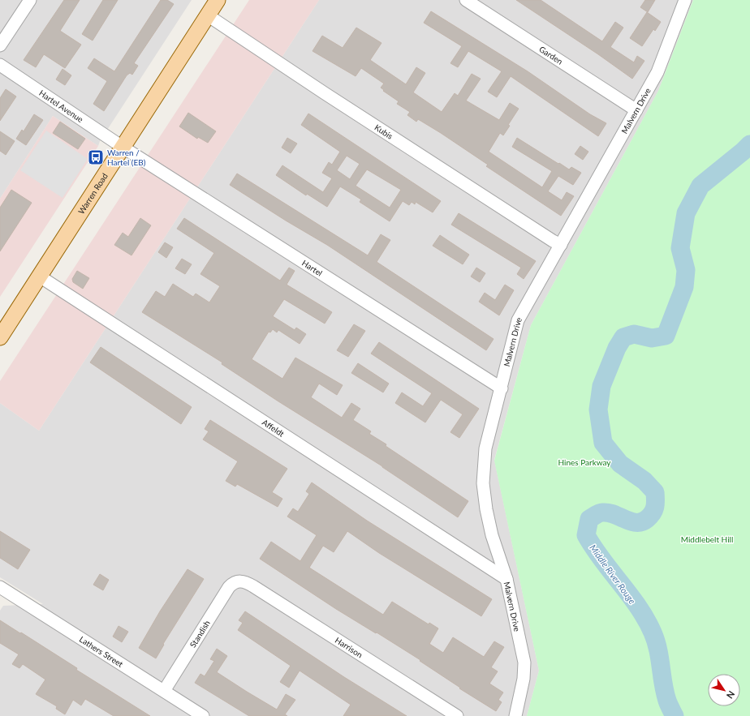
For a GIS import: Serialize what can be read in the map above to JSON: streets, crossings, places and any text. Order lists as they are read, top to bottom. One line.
{"streets":{"main road":["Warren Road"],"street":["Garden","Hartel Avenue","Malvern Drive","Kubis","Hartel","Affeldt","Standish","Harrison","Lathers Street"]},"crossings":[["Garden","Malvern Drive"],["Hartel Avenue","Warren Road"],["Hartel Avenue","Hartel"],["Malvern Drive","Kubis"],["Malvern Drive","Hartel"],["Malvern Drive","Affeldt"],["Kubis","Warren Road"],["Warren Road","Hartel"],["Warren Road","Affeldt"],["Standish","Harrison"],["Standish","Lathers Street"]],"water":["Middle River Rouge"],"parks":["Hines Parkway","Middlebelt Hill"],"places":{"bus stop":["Warren / Hartel (EB)"]},"north":"bottom right"}
